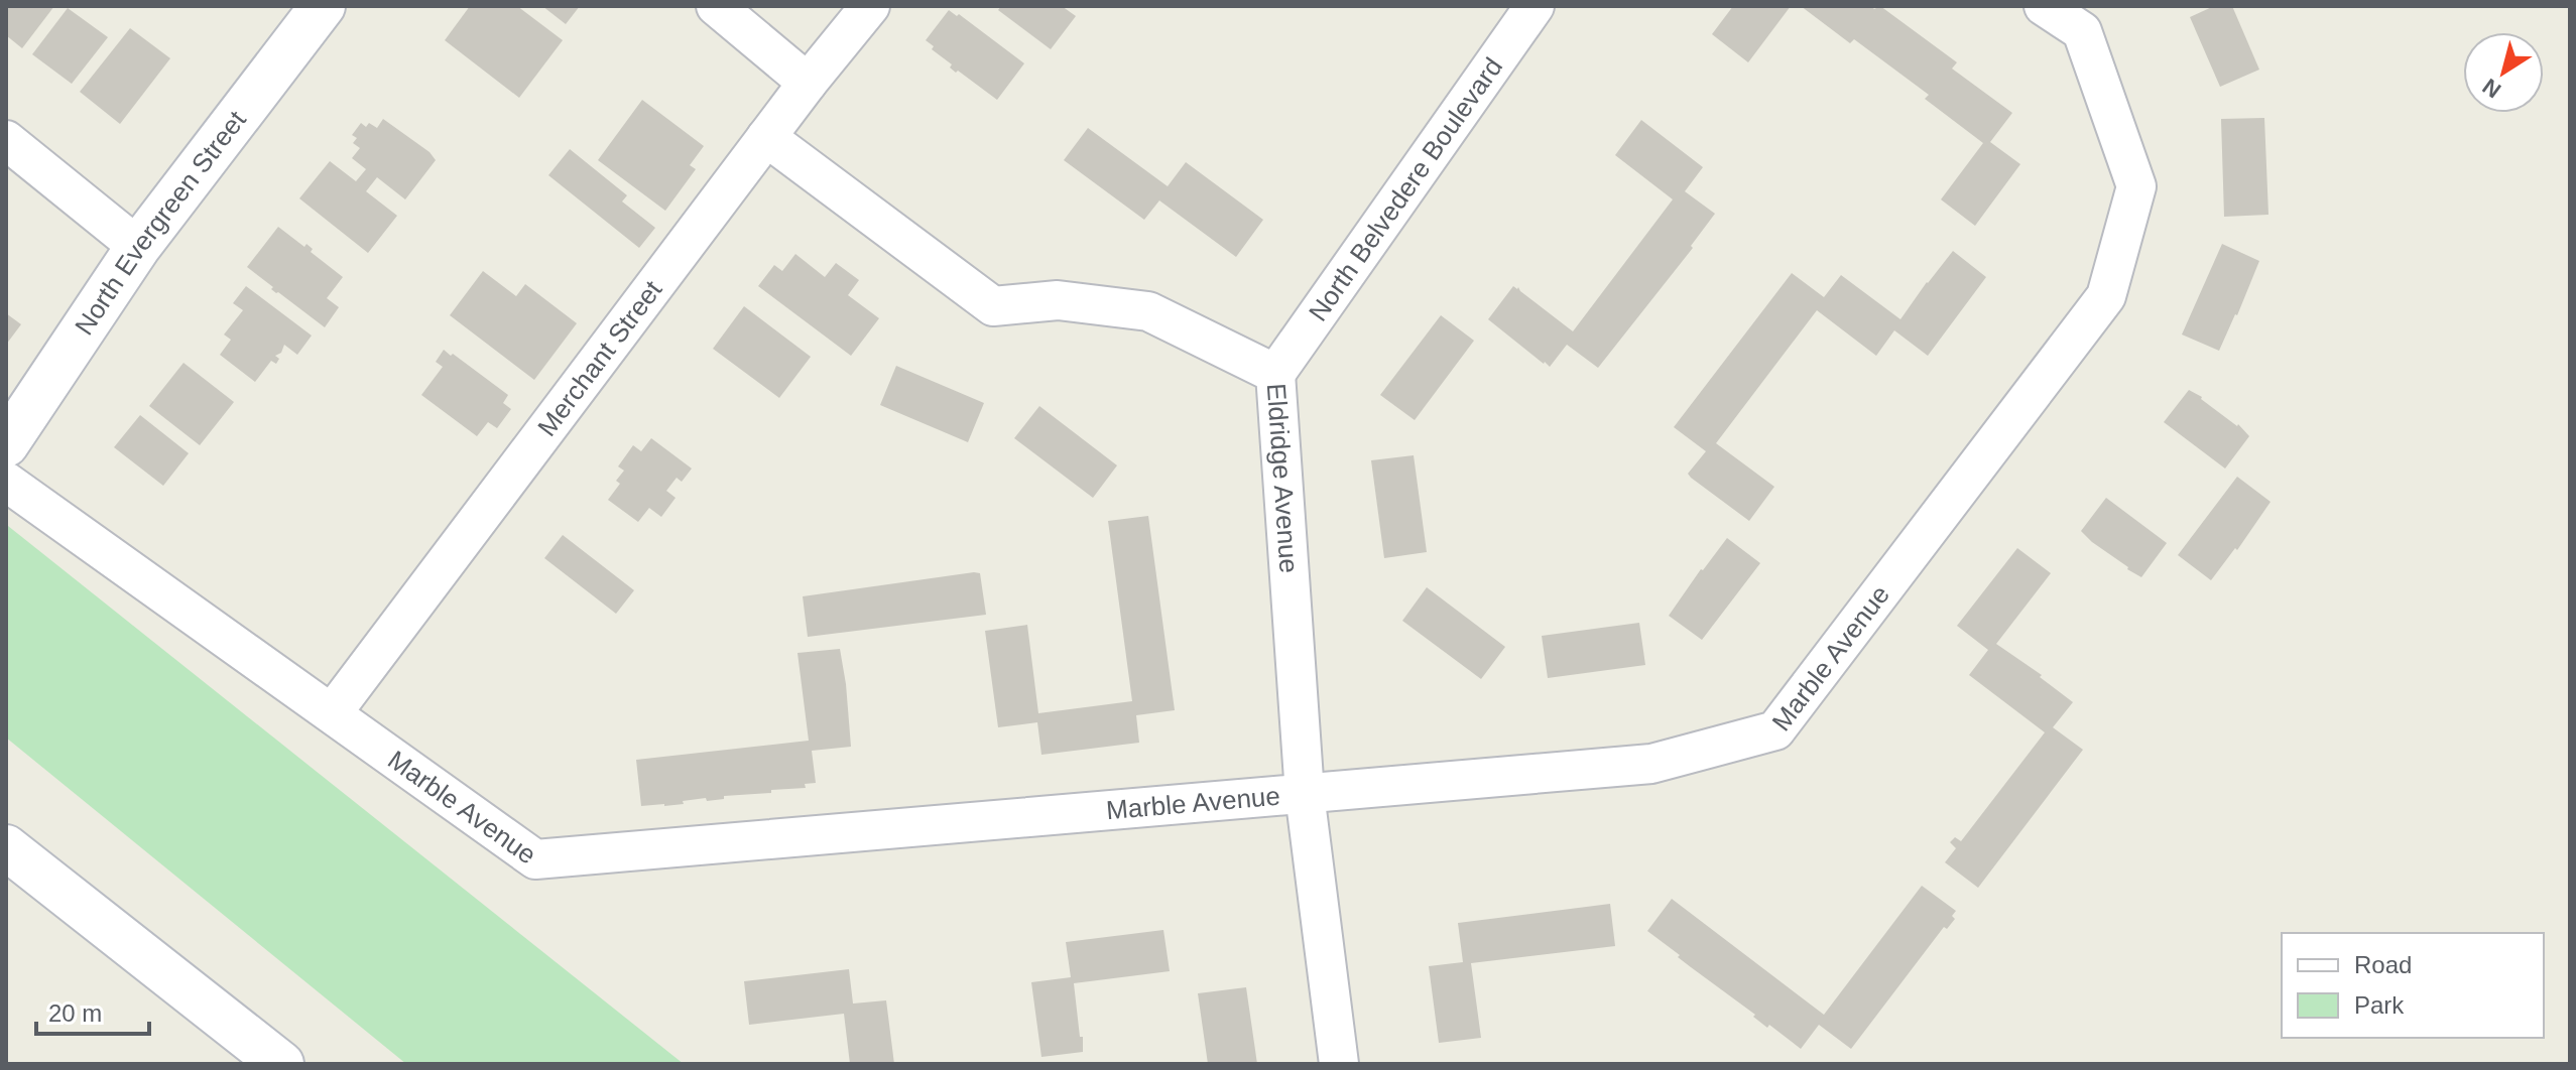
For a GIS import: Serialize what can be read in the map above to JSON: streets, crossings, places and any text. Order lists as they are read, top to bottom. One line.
{"streets":{"street":["North Belvedere Boulevard","North Evergreen Street","Merchant Street","Eldridge Avenue","Marble Avenue"]},"crossings":[["North Belvedere Boulevard","Eldridge Avenue"],["Merchant Street","Eldridge Avenue"],["Merchant Street","Marble Avenue"],["Eldridge Avenue","Marble Avenue"]],"legend":["Road","Park"],"scale_bar":"20 m","north":"bottom left"}
